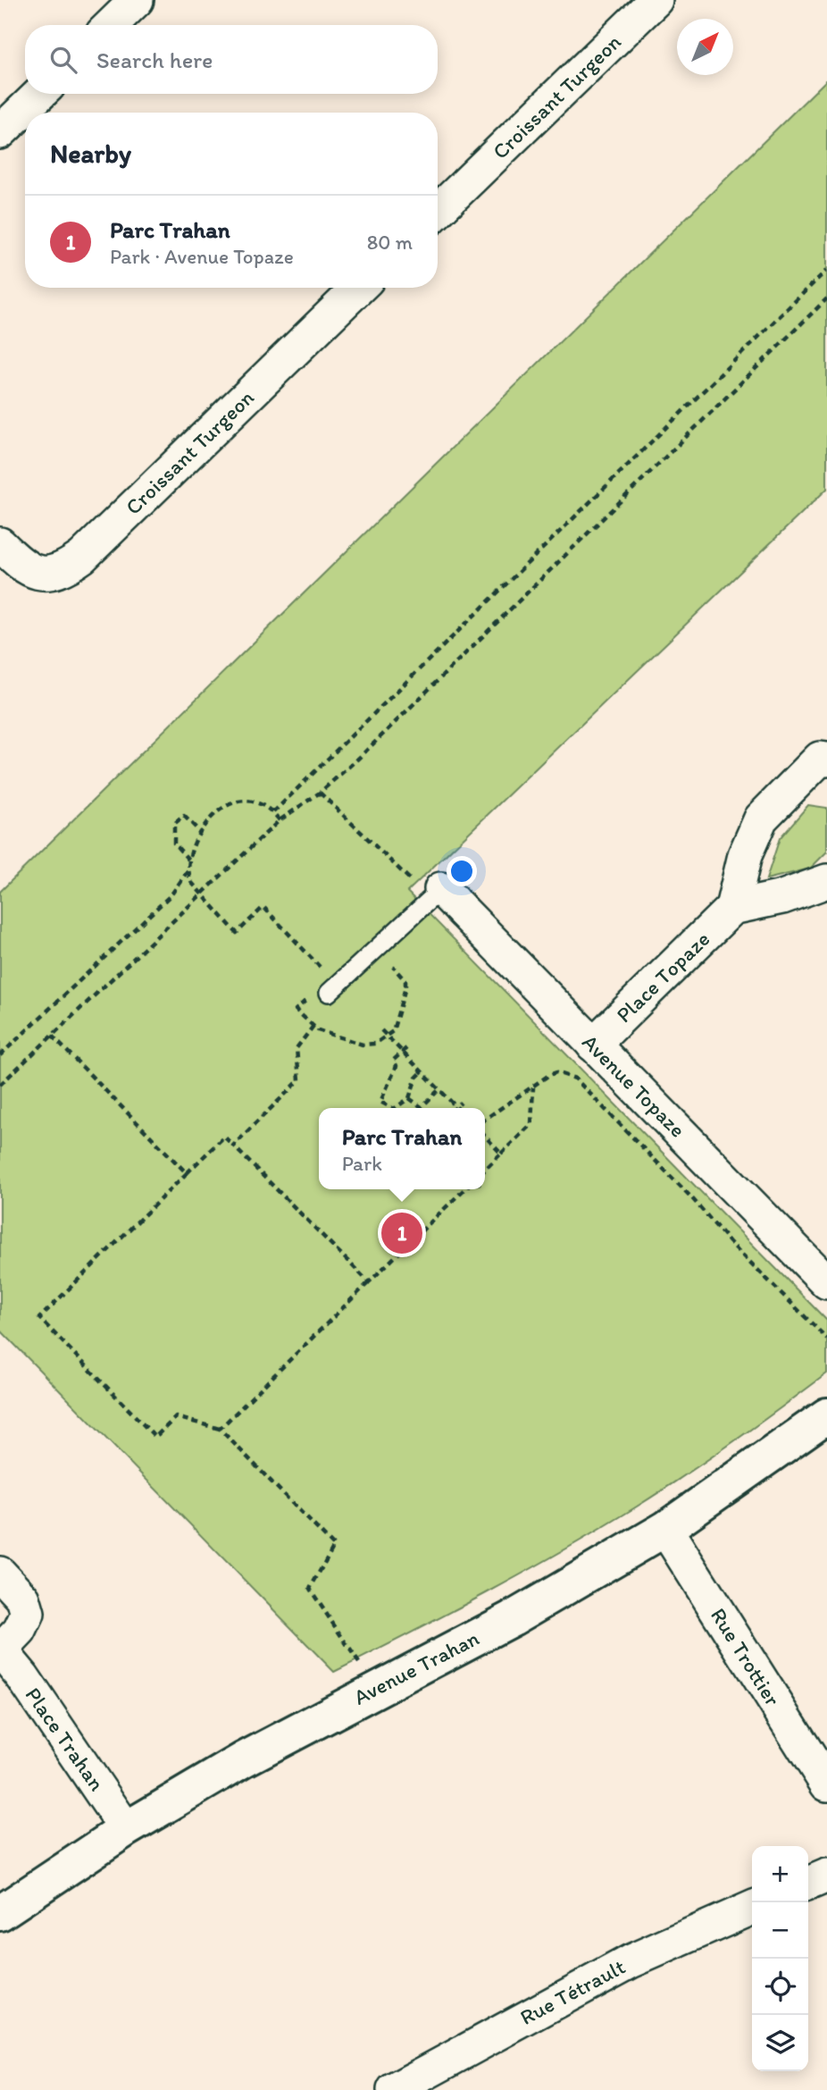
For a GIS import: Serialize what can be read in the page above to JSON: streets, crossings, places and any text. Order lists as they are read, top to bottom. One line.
{"streets":{"street":["Croissant Turgeon","Place Topaze","Avenue Topaze","Rue Trottier","Avenue Trahan","Place Trahan","Rue Tétrault"]},"crossings":[["Place Topaze","Avenue Topaze"],["Rue Trottier","Avenue Trahan"],["Avenue Trahan","Place Trahan"]],"north":"top right","page":{"search":"Search here","heading":"Nearby","list":[{"mark":"1","name":"Parc Trahan","note":"Park · Avenue Topaze","value":"80 m"}],"popup":["Parc Trahan","Park"],"pins":"1","map_buttons":["+","−"]}}
